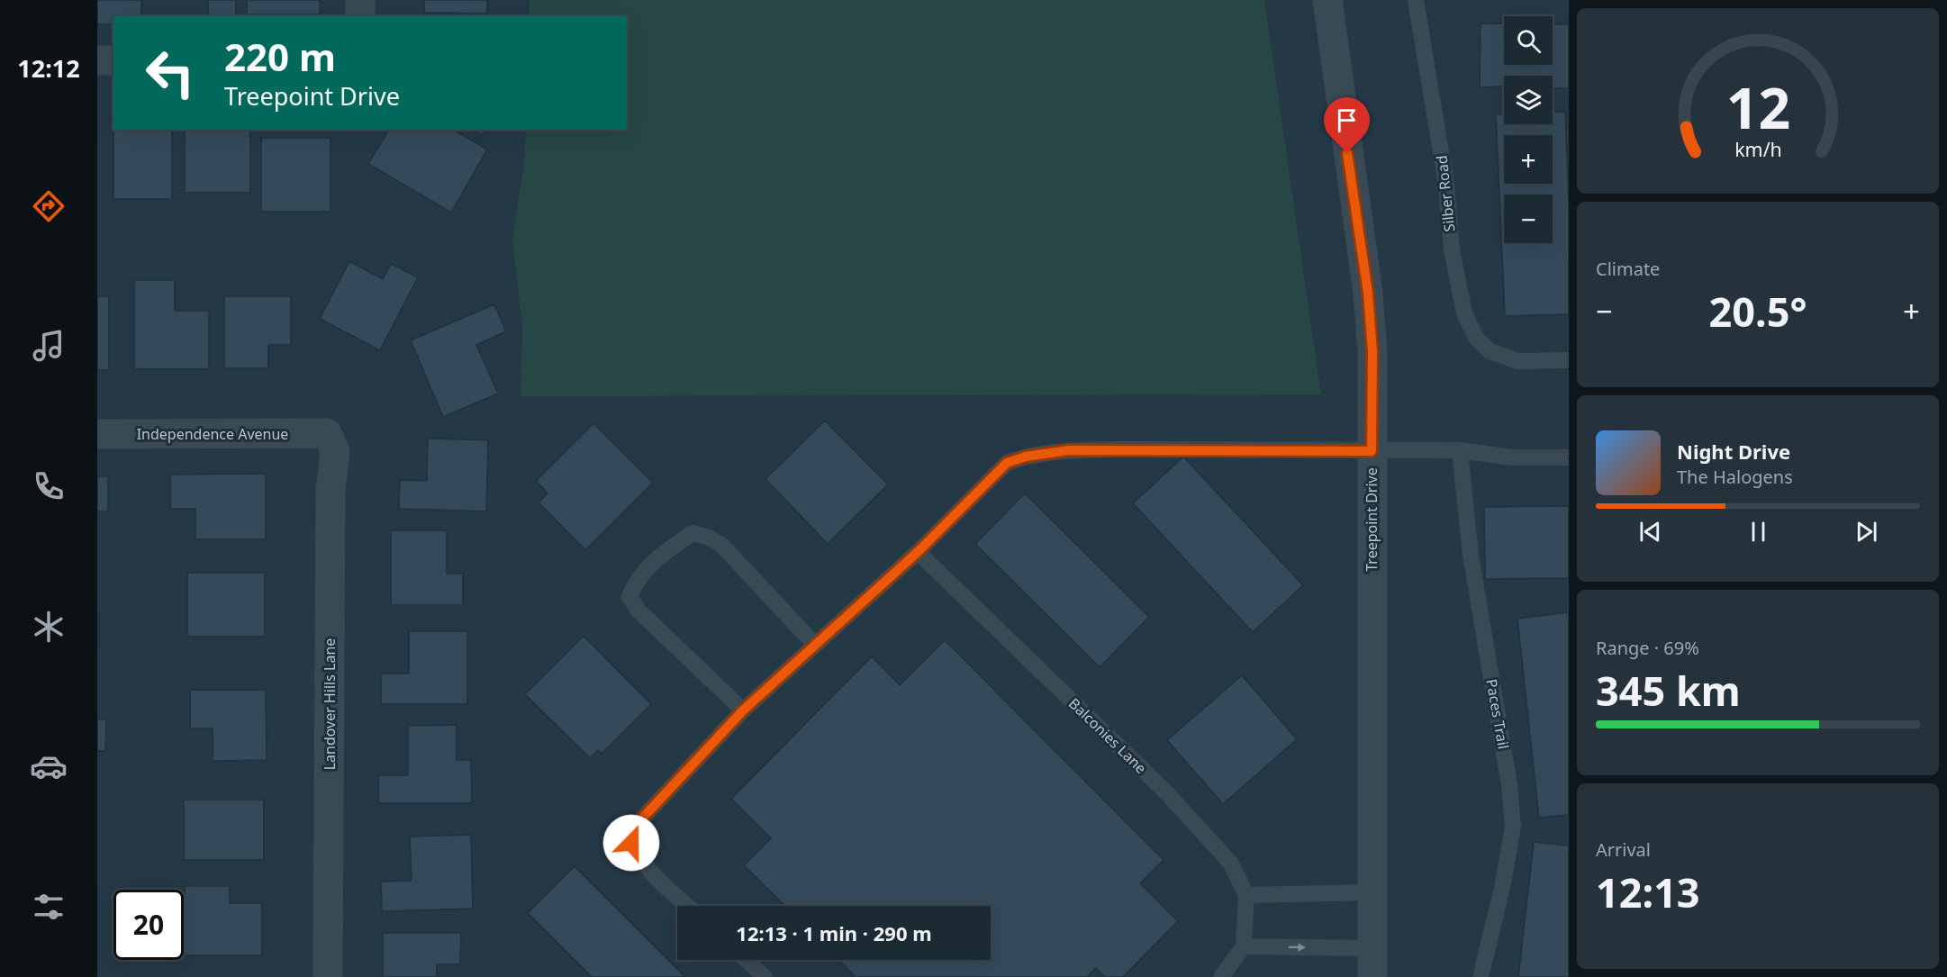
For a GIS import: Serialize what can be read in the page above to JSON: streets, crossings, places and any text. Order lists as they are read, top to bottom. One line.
{"streets":{"street":["Independence Avenue","Treepoint Drive","Landover Hills Lane"],"lane":["Silber Road","Paces Trail","Balconies Lane"]},"crossings":[["Independence Avenue","Landover Hills Lane"]],"page":{"tabs":"12:12","map_buttons":["+","−"],"turn":["220 m","Treepoint Drive"],"tile":["Climate",["Range · 69%","345 km"],["Arrival","12:13"]],"heat":["−","20.5°","+"],"song":["Night Drive","The Halogens"],"limit":"20","trip":"12:13 · 1 min · 290 m","gauge":["12","km/h"]}}
